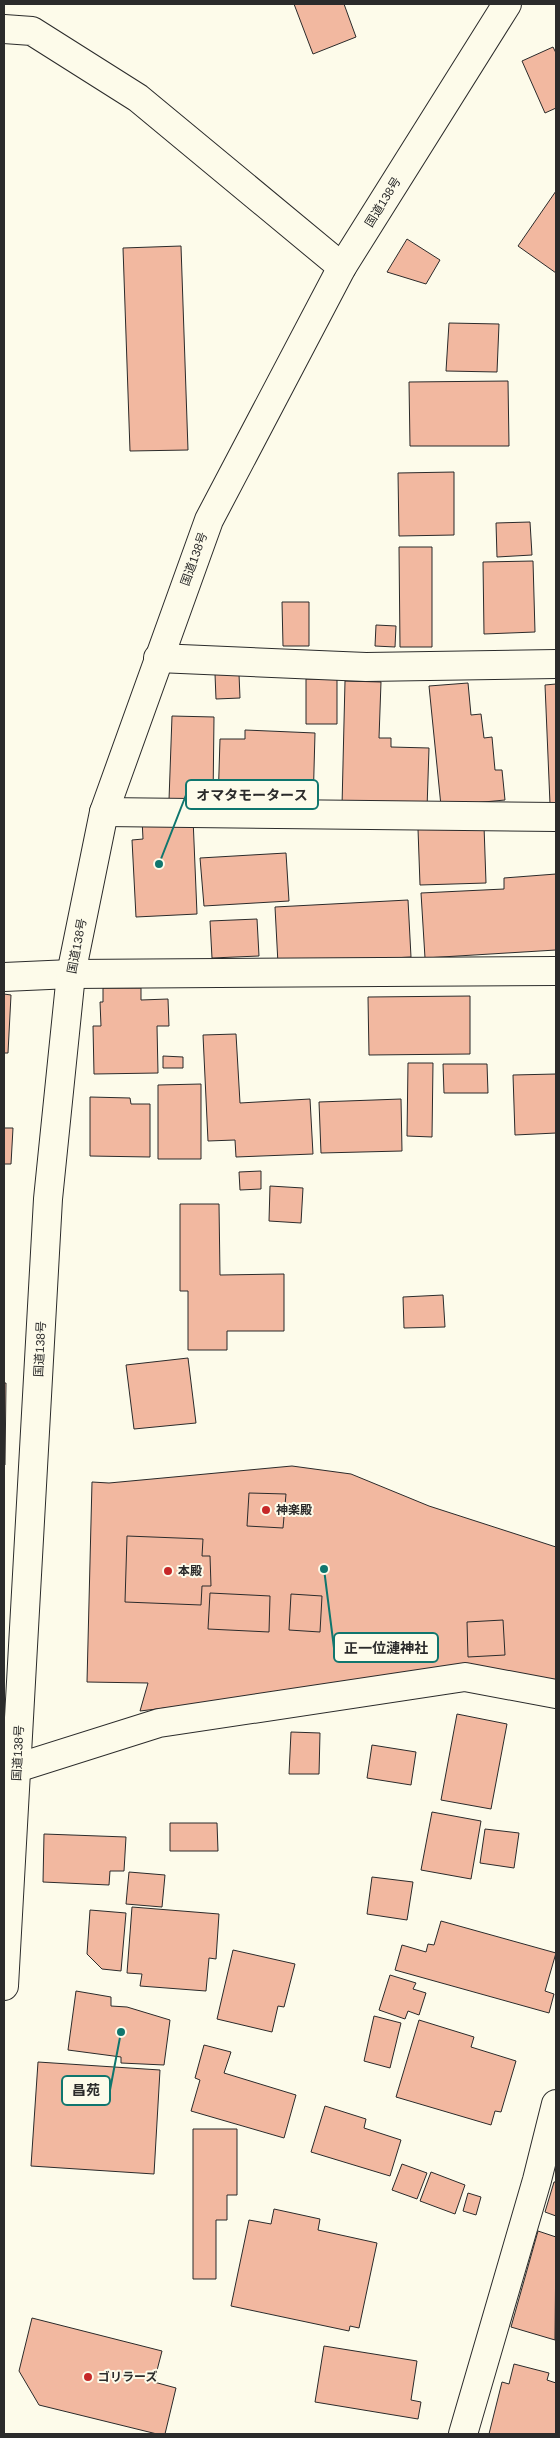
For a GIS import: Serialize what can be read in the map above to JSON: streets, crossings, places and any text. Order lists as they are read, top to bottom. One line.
{"streets":{"main road":["国道138号"]},"places":["オマタモータース","神楽殿","正一位漣神社","本殿","昌苑","ゴリラーズ"]}
